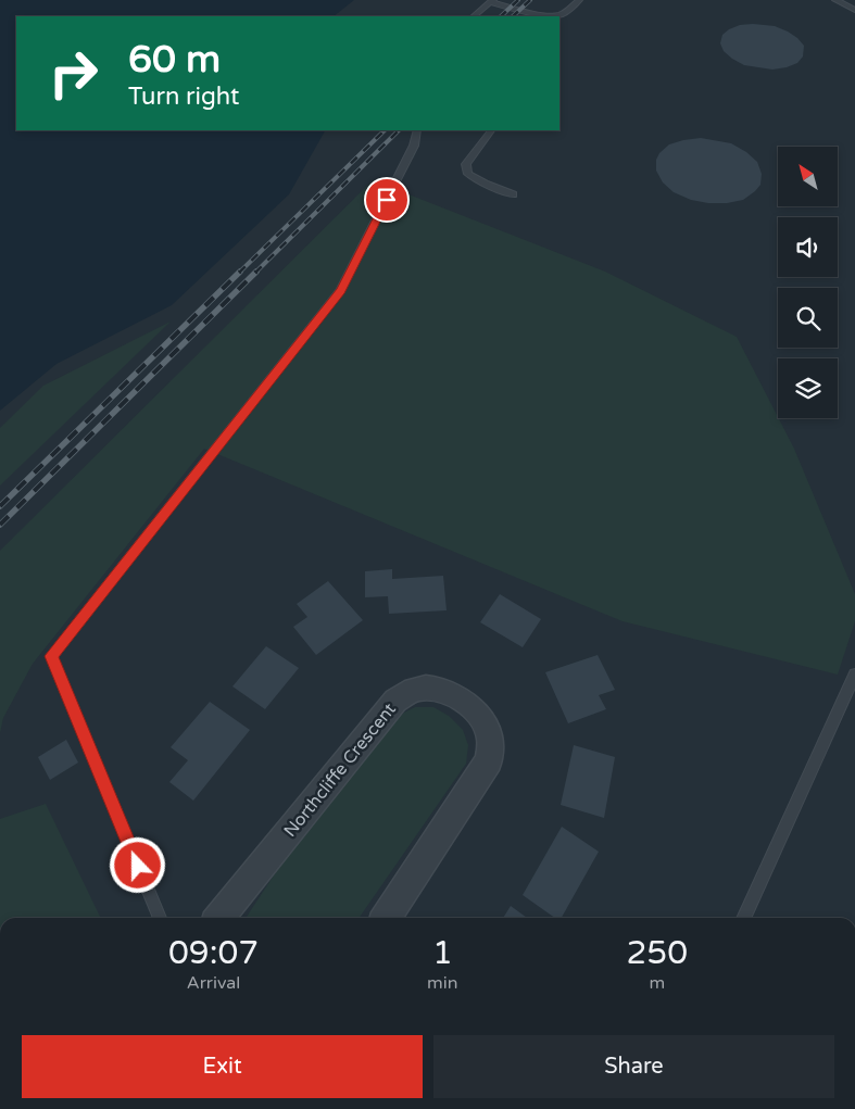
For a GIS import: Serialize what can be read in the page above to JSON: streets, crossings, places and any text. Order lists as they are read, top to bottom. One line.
{"streets":{"street":["Northcliffe Crescent"]},"north":"top left","page":{"turn":["60 m","Turn right"],"eta":["09:07","Arrival","1","min","250","m"],"buttons":["Exit","Share"]}}
